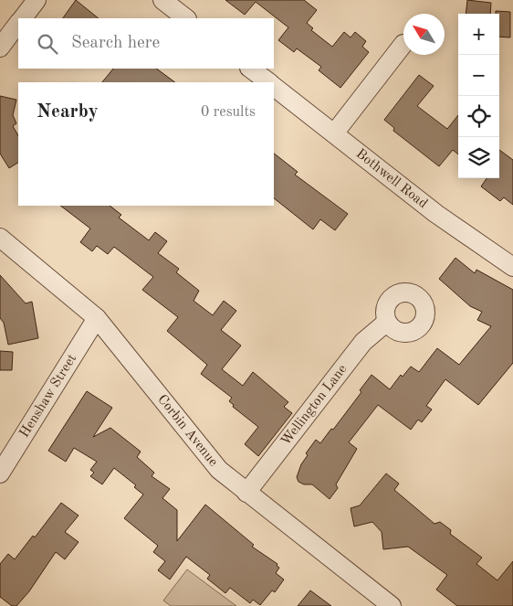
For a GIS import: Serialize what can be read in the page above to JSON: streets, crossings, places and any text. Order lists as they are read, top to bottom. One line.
{"streets":{"street":["Bothwell Road","Henshaw Street","Wellington Lane","Corbin Avenue"]},"crossings":[["Henshaw Street","Corbin Avenue"],["Wellington Lane","Corbin Avenue"]],"north":"top left","page":{"map_buttons":["+","−"],"search":"Search here","heading":["Nearby","0 results"]}}
